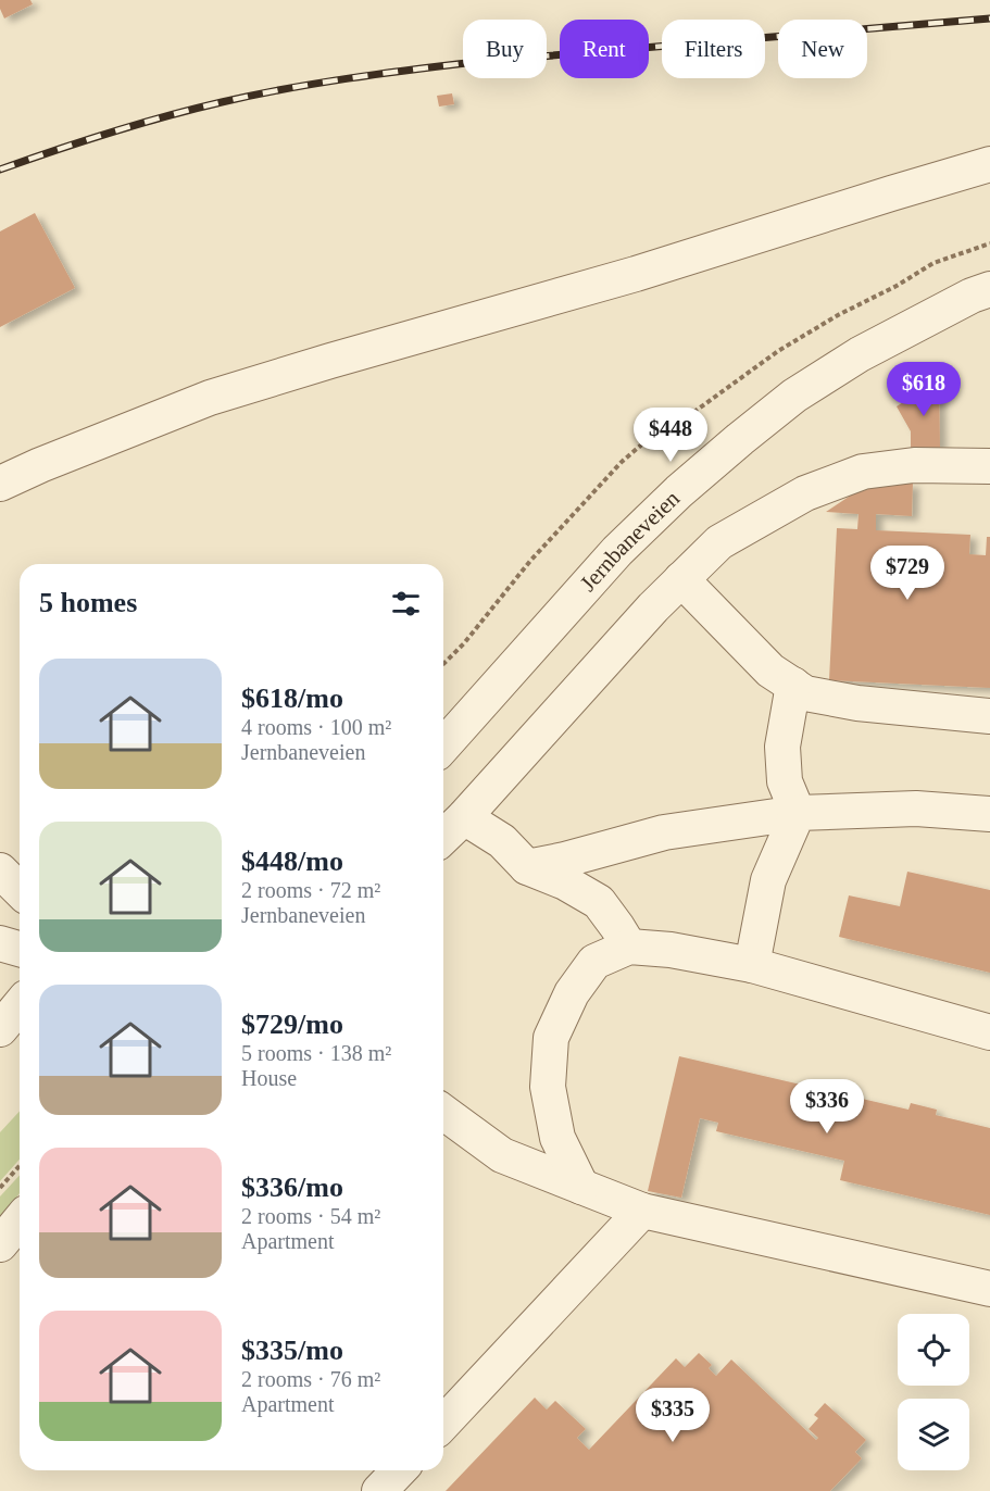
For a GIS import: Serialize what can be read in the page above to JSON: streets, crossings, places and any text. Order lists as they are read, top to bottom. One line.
{"streets":{"street":["Jernbaneveien"]},"page":{"chip":["Buy","Rent","Filters","New"],"price":["$618","$448","$729","$336","$335"],"heading":"5 homes","list":[{"name":"$618/mo","note":"4 rooms · 100 m² · Jernbaneveien"},{"name":"$448/mo","note":"2 rooms · 72 m² · Jernbaneveien"},{"name":"$729/mo","note":"5 rooms · 138 m² · House"},{"name":"$336/mo","note":"2 rooms · 54 m² · Apartment"},{"name":"$335/mo","note":"2 rooms · 76 m² · Apartment"}]}}
